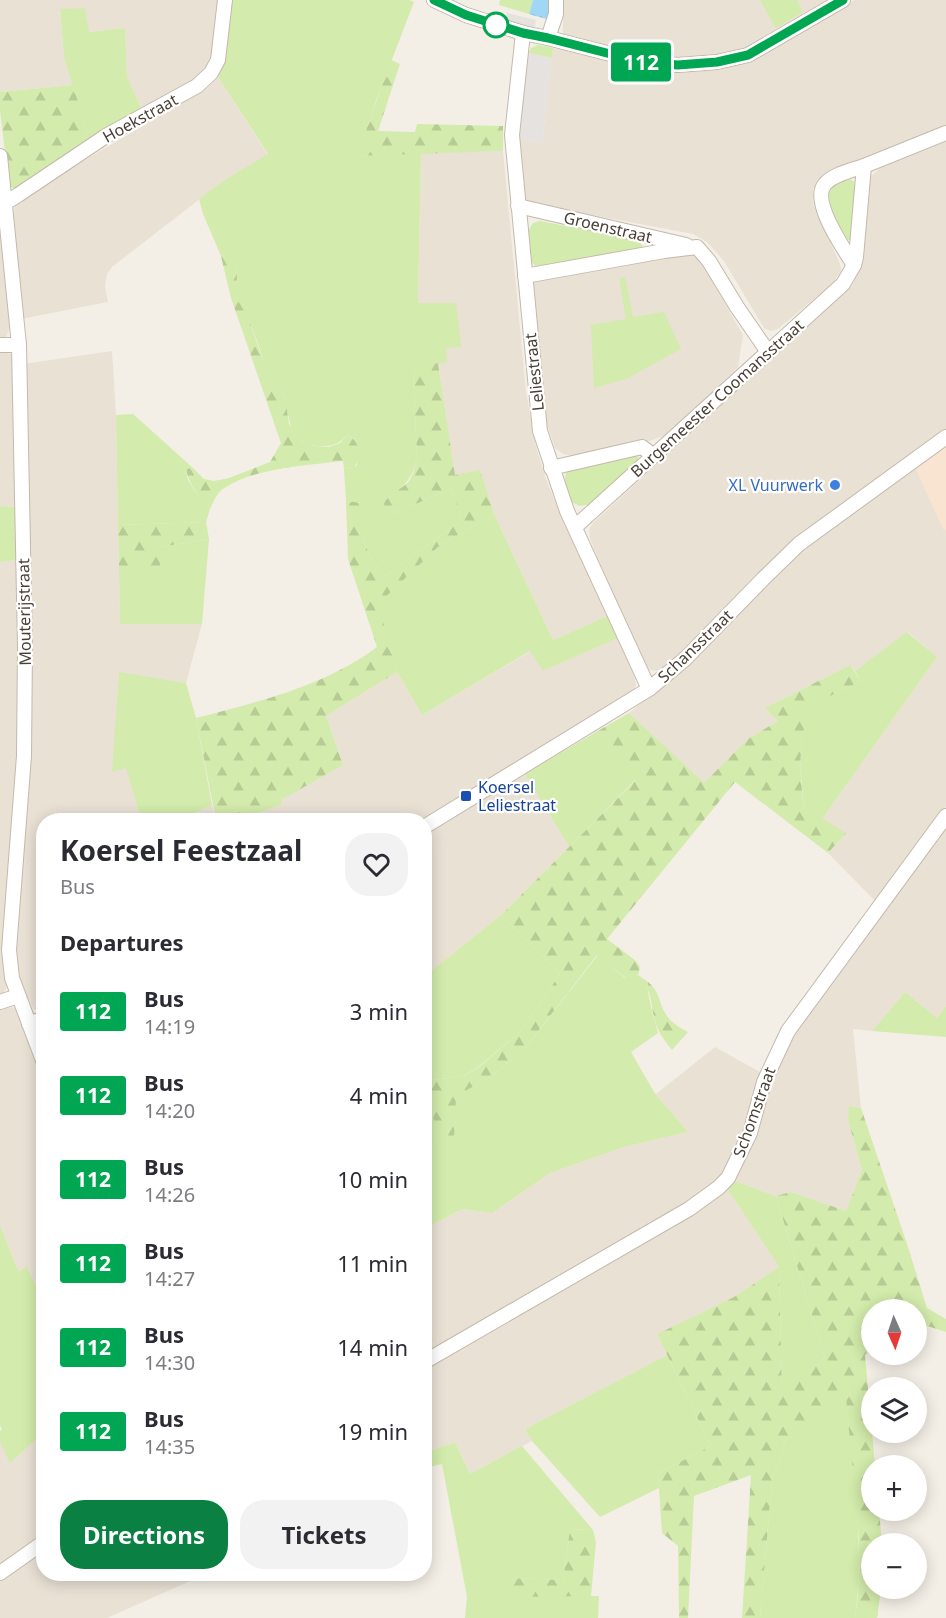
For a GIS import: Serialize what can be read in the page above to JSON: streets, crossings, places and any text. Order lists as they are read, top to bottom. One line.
{"streets":{"street":["Hoekstraat","Groenstraat","Leliestraat","Burgemeester Coomansstraat","Mouterijstraat","Schansstraat","Schomstraat"]},"crossings":[["Hoekstraat","Mouterijstraat"],["Groenstraat","Leliestraat"],["Leliestraat","Burgemeester Coomansstraat"],["Leliestraat","Schansstraat"]],"places":{"other":["XL Vuurwerk"],"transit":["Koersel Leliestraat"]},"lines":["bus line 112"],"north":"bottom","page":{"on_map":"112","heading":[["Koersel Feestzaal","Bus"],"Departures"],"list":[{"mark":"112","name":"Bus","note":"14:19","value":"3 min"},{"mark":"112","name":"Bus","note":"14:20","value":"4 min"},{"mark":"112","name":"Bus","note":"14:26","value":"10 min"},{"mark":"112","name":"Bus","note":"14:27","value":"11 min"},{"mark":"112","name":"Bus","note":"14:30","value":"14 min"},{"mark":"112","name":"Bus","note":"14:35","value":"19 min"}],"map_buttons":["+","−"],"buttons":["Directions","Tickets"]}}
